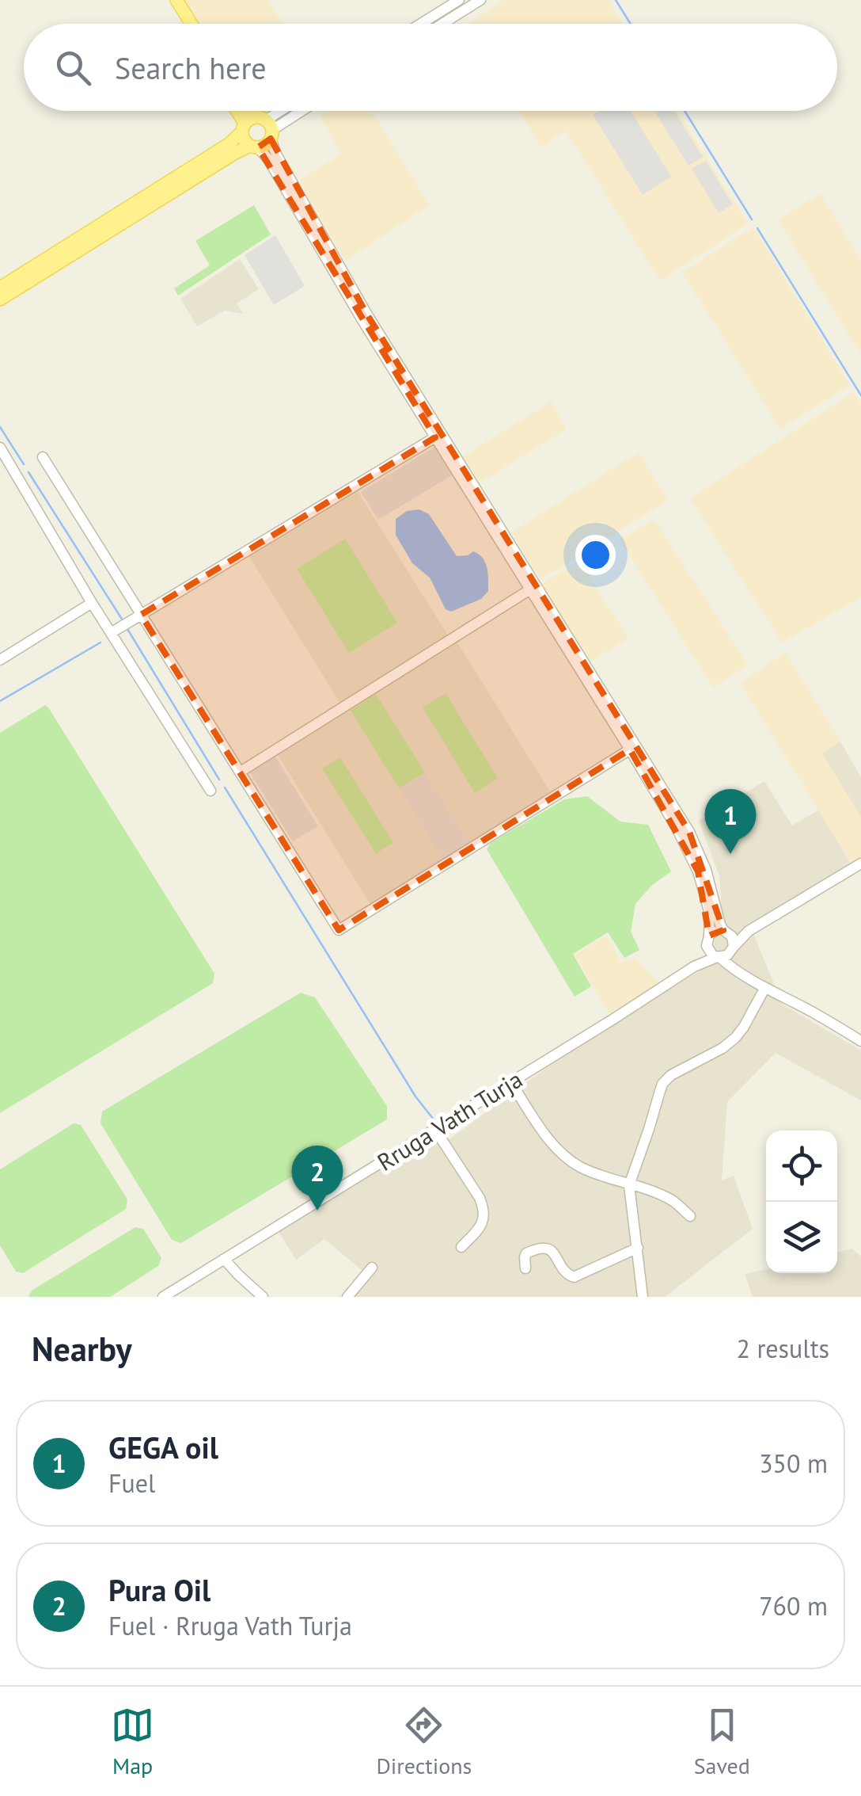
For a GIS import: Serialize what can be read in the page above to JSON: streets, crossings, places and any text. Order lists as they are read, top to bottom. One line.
{"streets":{"street":["Rruga Vath Turja"]},"page":{"search":"Search here","pins":["1","2"],"heading":["Nearby","2 results"],"list":[{"mark":"1","name":"GEGA oil","note":"Fuel","value":"350 m"},{"mark":"2","name":"Pura Oil","note":"Fuel · Rruga Vath Turja","value":"760 m"}],"nav":["Map","Directions","Saved"]}}
